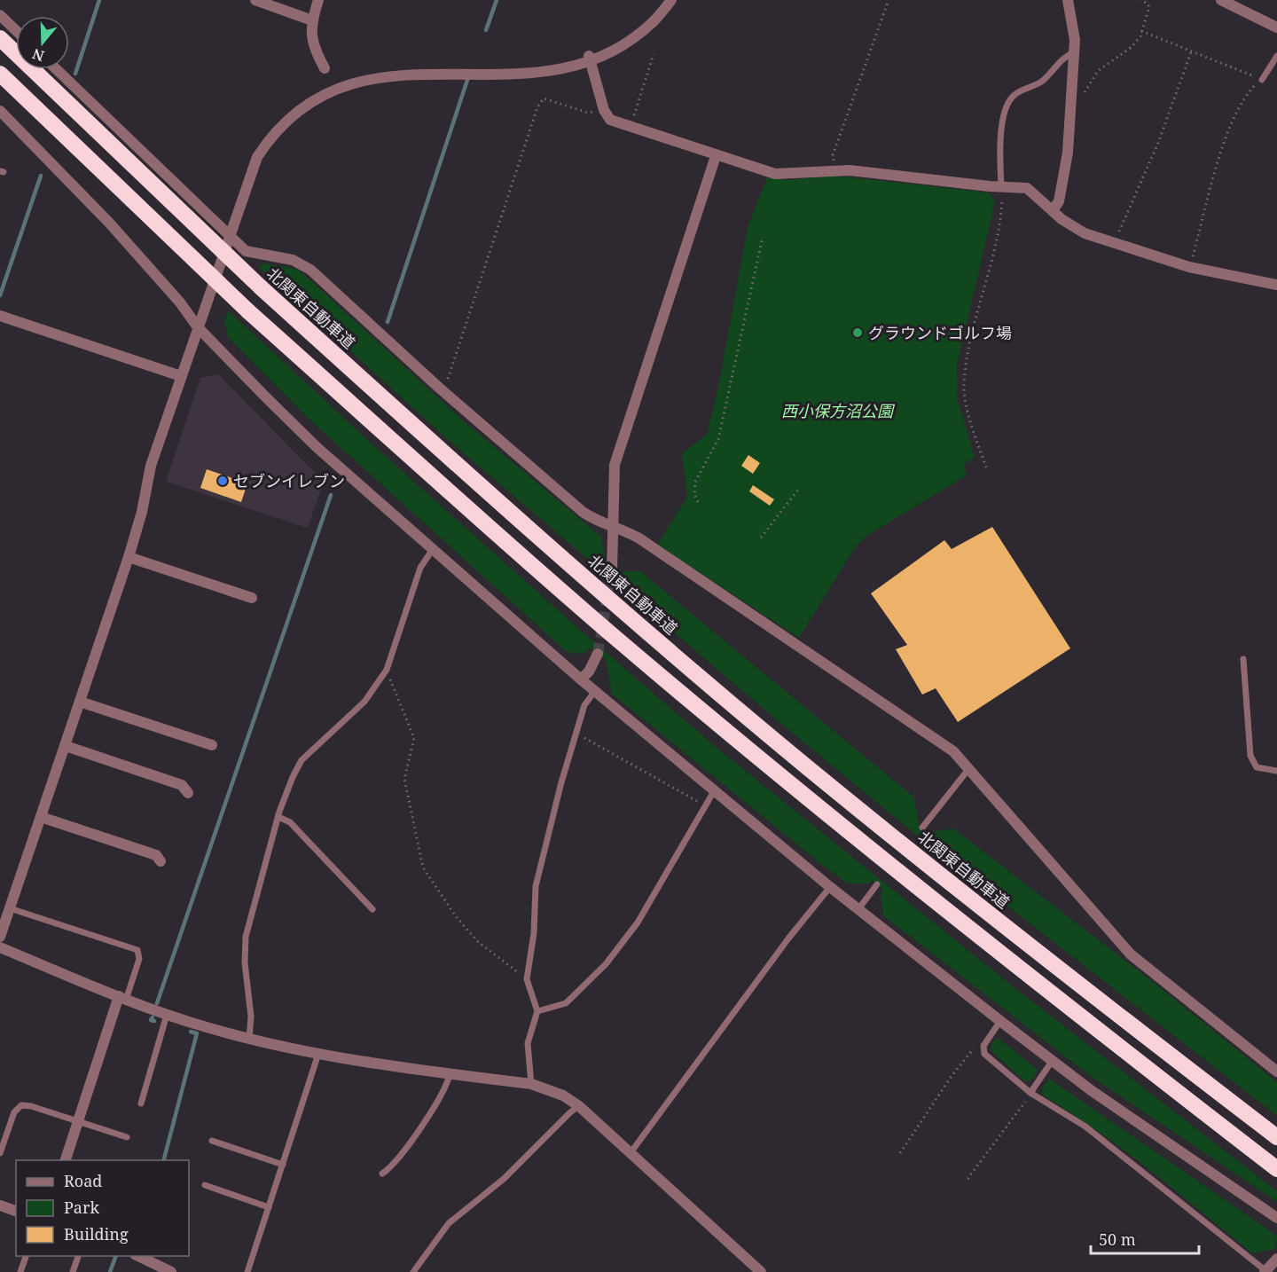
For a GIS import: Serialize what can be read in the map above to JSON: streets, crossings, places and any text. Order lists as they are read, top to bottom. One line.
{"streets":{"highway":["北関東自動車道"]},"parks":["西小保方沼公園"],"places":["グラウンドゴルフ場","セブンイレブン"],"legend":["Road","Park","Building"],"scale_bar":"50 m","north":"bottom"}
